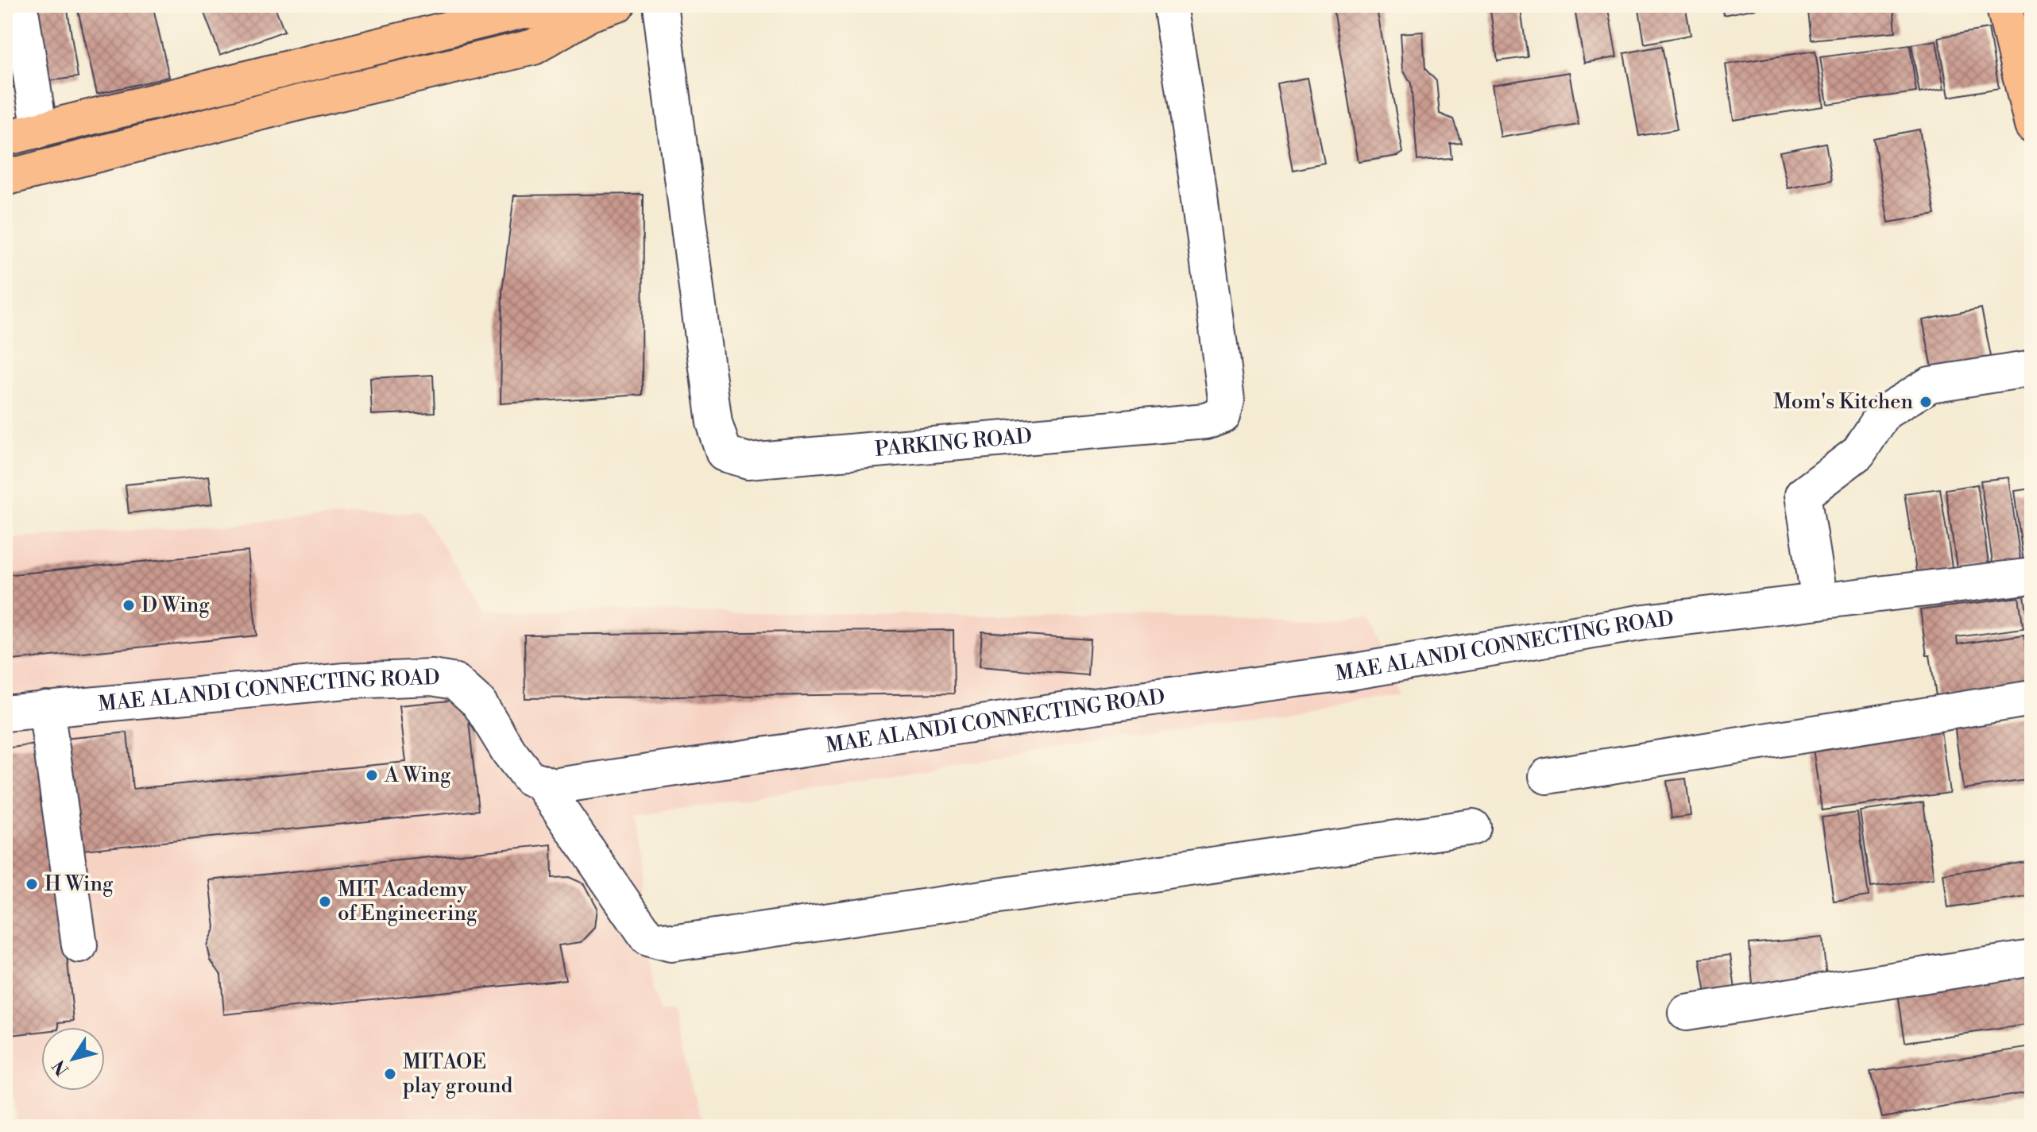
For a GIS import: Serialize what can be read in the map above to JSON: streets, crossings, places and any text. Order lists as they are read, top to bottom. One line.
{"streets":{"street":["PARKING ROAD","MAE ALANDI CONNECTING ROAD"]},"places":["Mom's Kitchen","D Wing","A Wing","H Wing","MIT Academy of Engineering","MITAOE play ground"],"north":"bottom left"}
